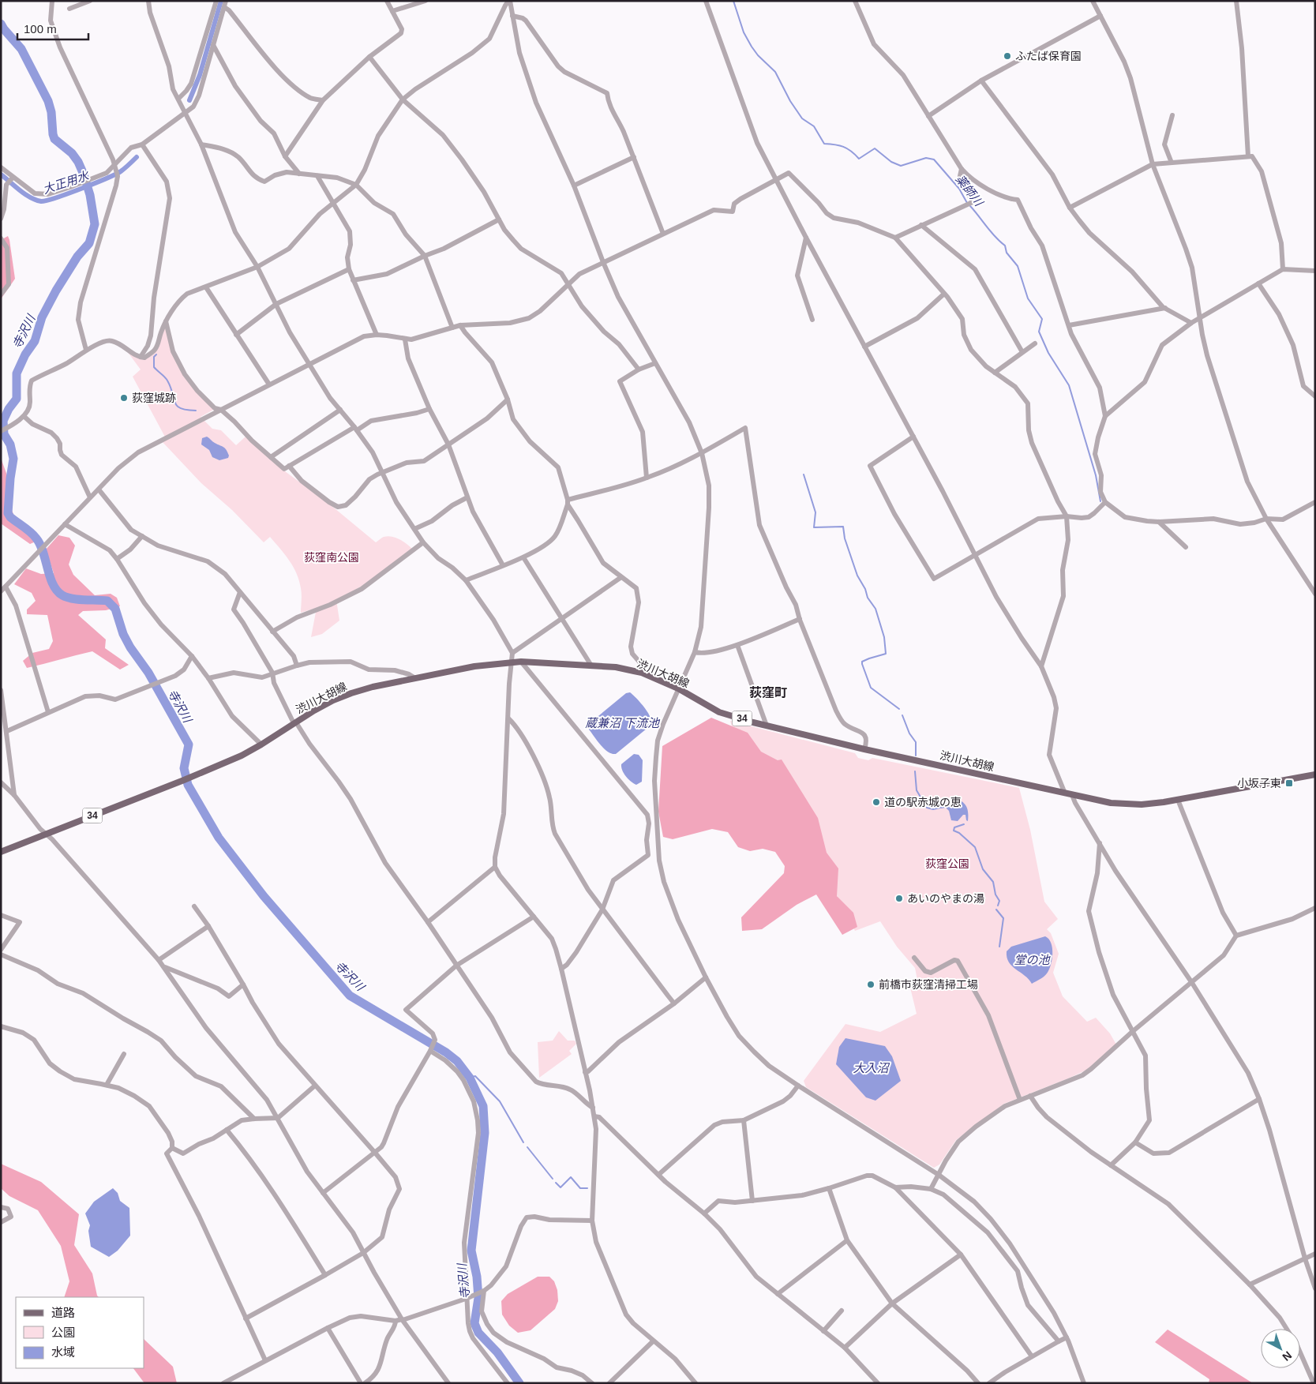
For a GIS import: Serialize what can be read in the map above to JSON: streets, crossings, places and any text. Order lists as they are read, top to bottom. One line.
{"streets":{"main road":["渋川大胡線","34"]},"districts":["荻窪町"],"water":["大正用水","薬師川","寺沢川","蔵兼沼 下流池","堂の池","大入沼"],"parks":["荻窪南公園","荻窪公園"],"places":{"other":["ふたば保育園","荻窪城跡","道の駅赤城の恵","あいのやまの湯","前橋市荻窪清掃工場"],"transit":["小坂子東"]},"legend":["道路","公園","水域"],"scale_bar":"100 m","north":"bottom right"}
